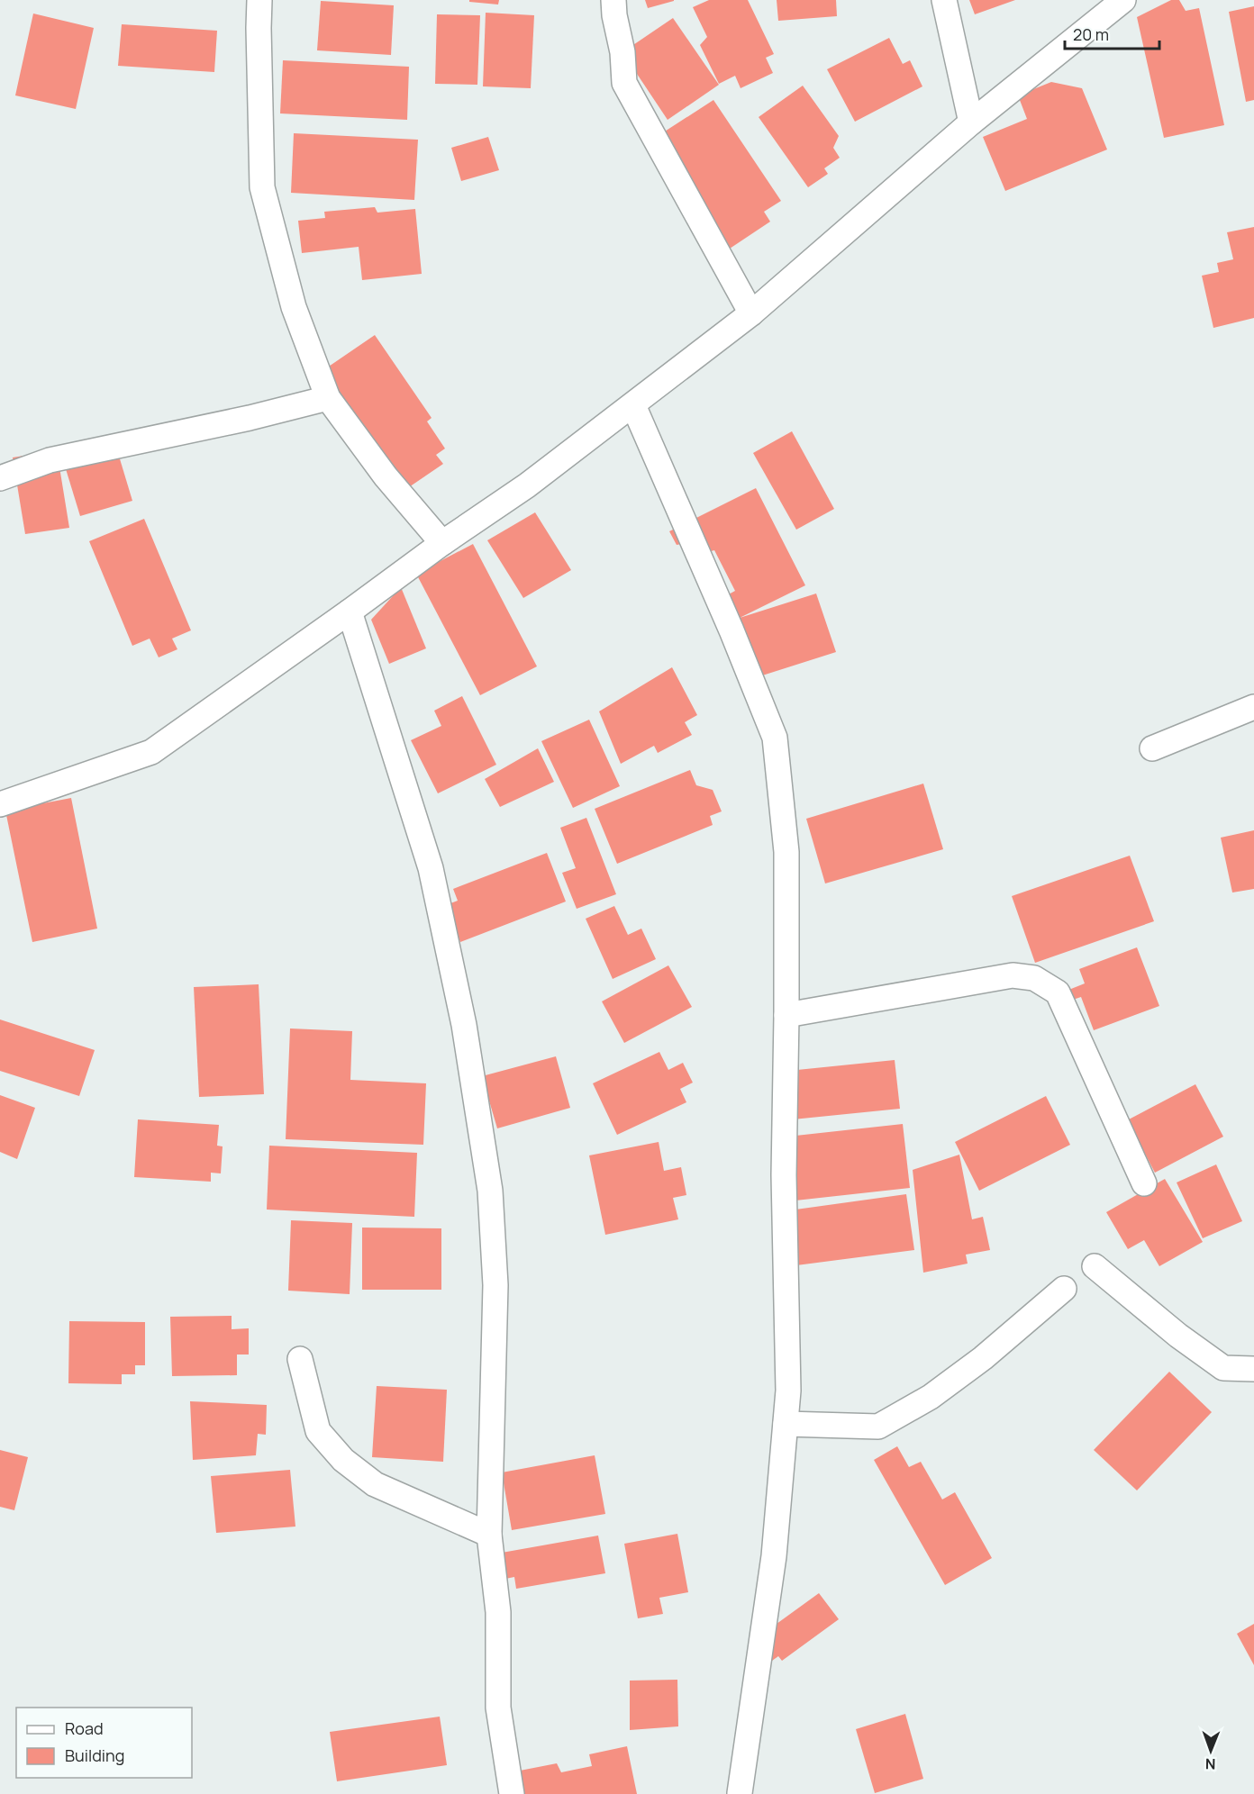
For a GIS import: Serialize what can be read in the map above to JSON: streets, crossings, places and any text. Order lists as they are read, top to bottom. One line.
{"legend":["Road","Building"],"scale_bar":"20 m","north":"bottom"}
